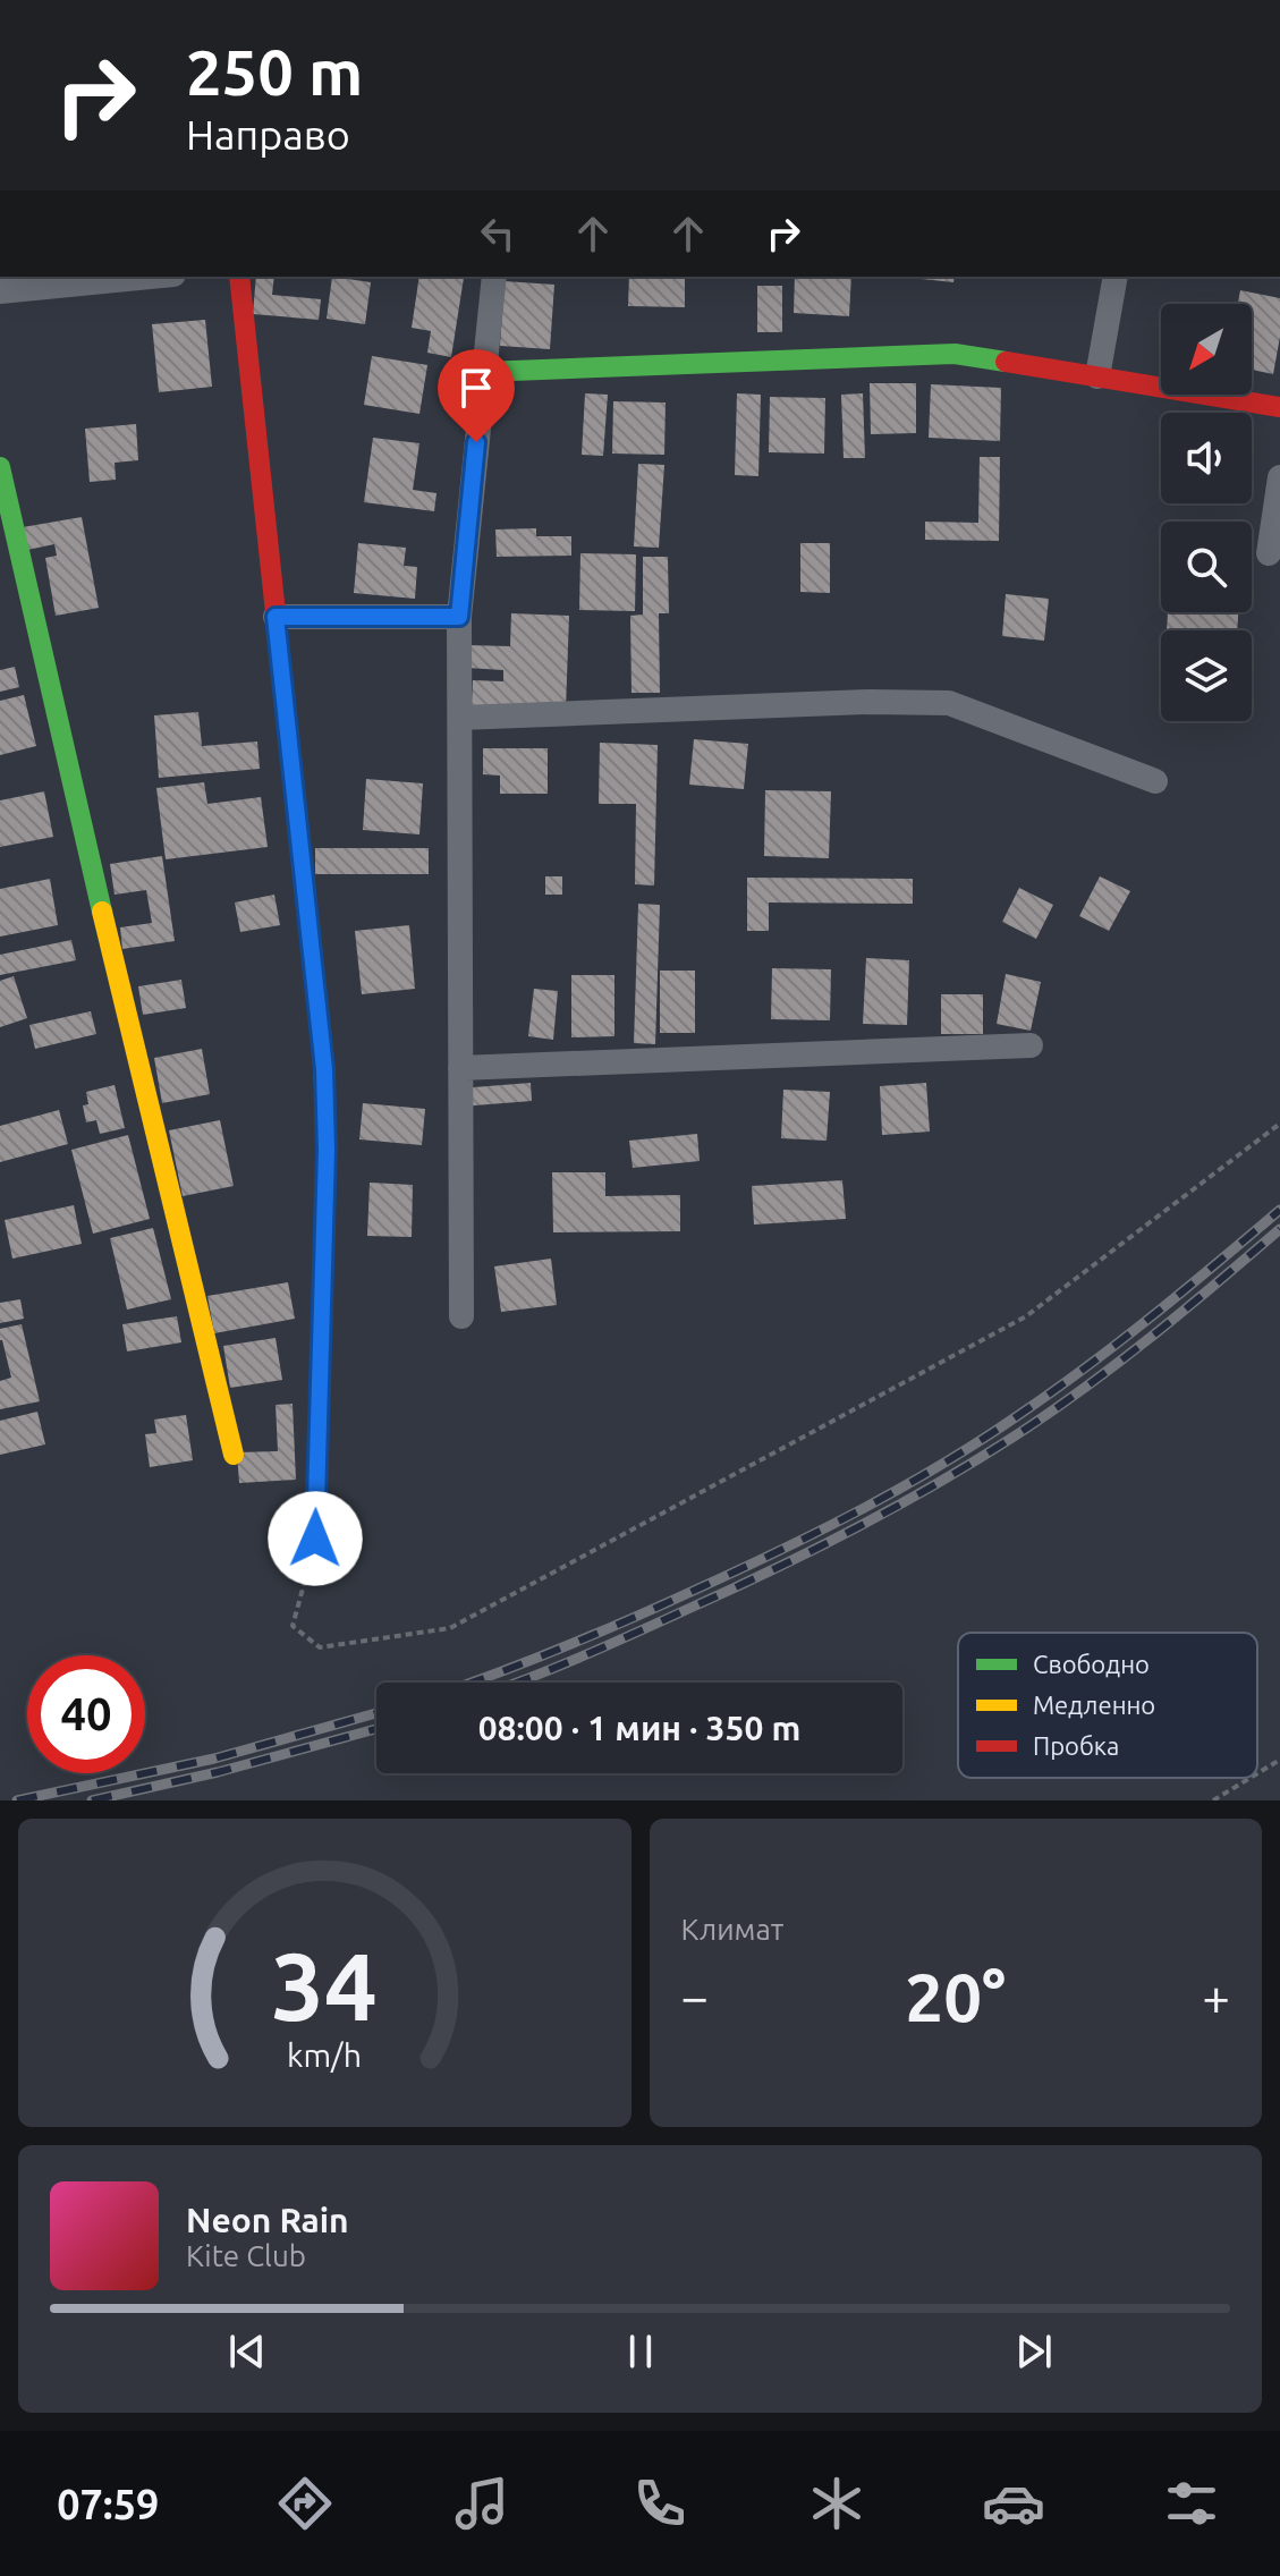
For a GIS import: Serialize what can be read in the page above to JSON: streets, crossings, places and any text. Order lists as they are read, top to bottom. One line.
{"legend":["Свободно","Медленно","Пробка"],"north":"bottom left","page":{"turn":["250 m","Направо"],"limit":"40","trip":"08:00 · 1 мин · 350 m","tile":"Климат","heat":["−","20°","+"],"song":["Neon Rain","Kite Club"],"tabs":"07:59","gauge":["34","km/h"]}}
